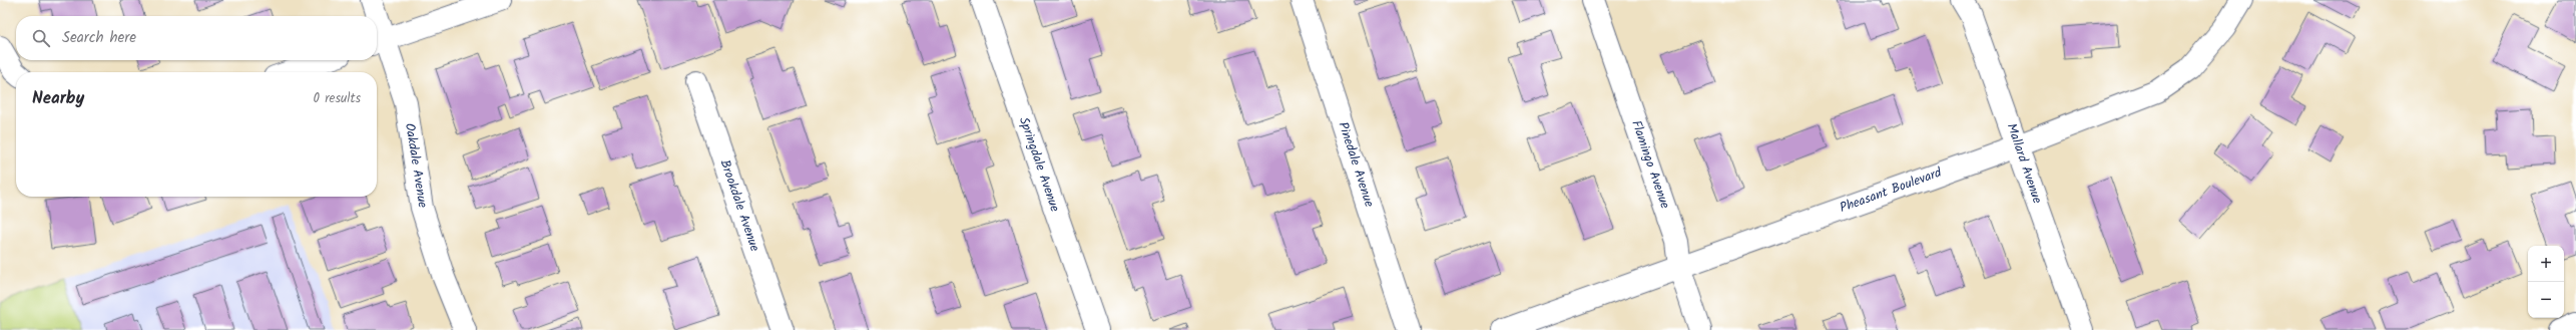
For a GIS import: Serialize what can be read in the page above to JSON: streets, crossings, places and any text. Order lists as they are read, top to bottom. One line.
{"streets":{"street":["Mallard Avenue","Springdale Avenue","Pinedale Avenue","Flamingo Avenue","Oakdale Avenue","Pheasant Boulevard","Brookdale Avenue"]},"crossings":[["Mallard Avenue","Pheasant Boulevard"],["Flamingo Avenue","Pheasant Boulevard"]],"page":{"search":"Search here","heading":["Nearby","0 results"],"map_buttons":["+","−"]}}
